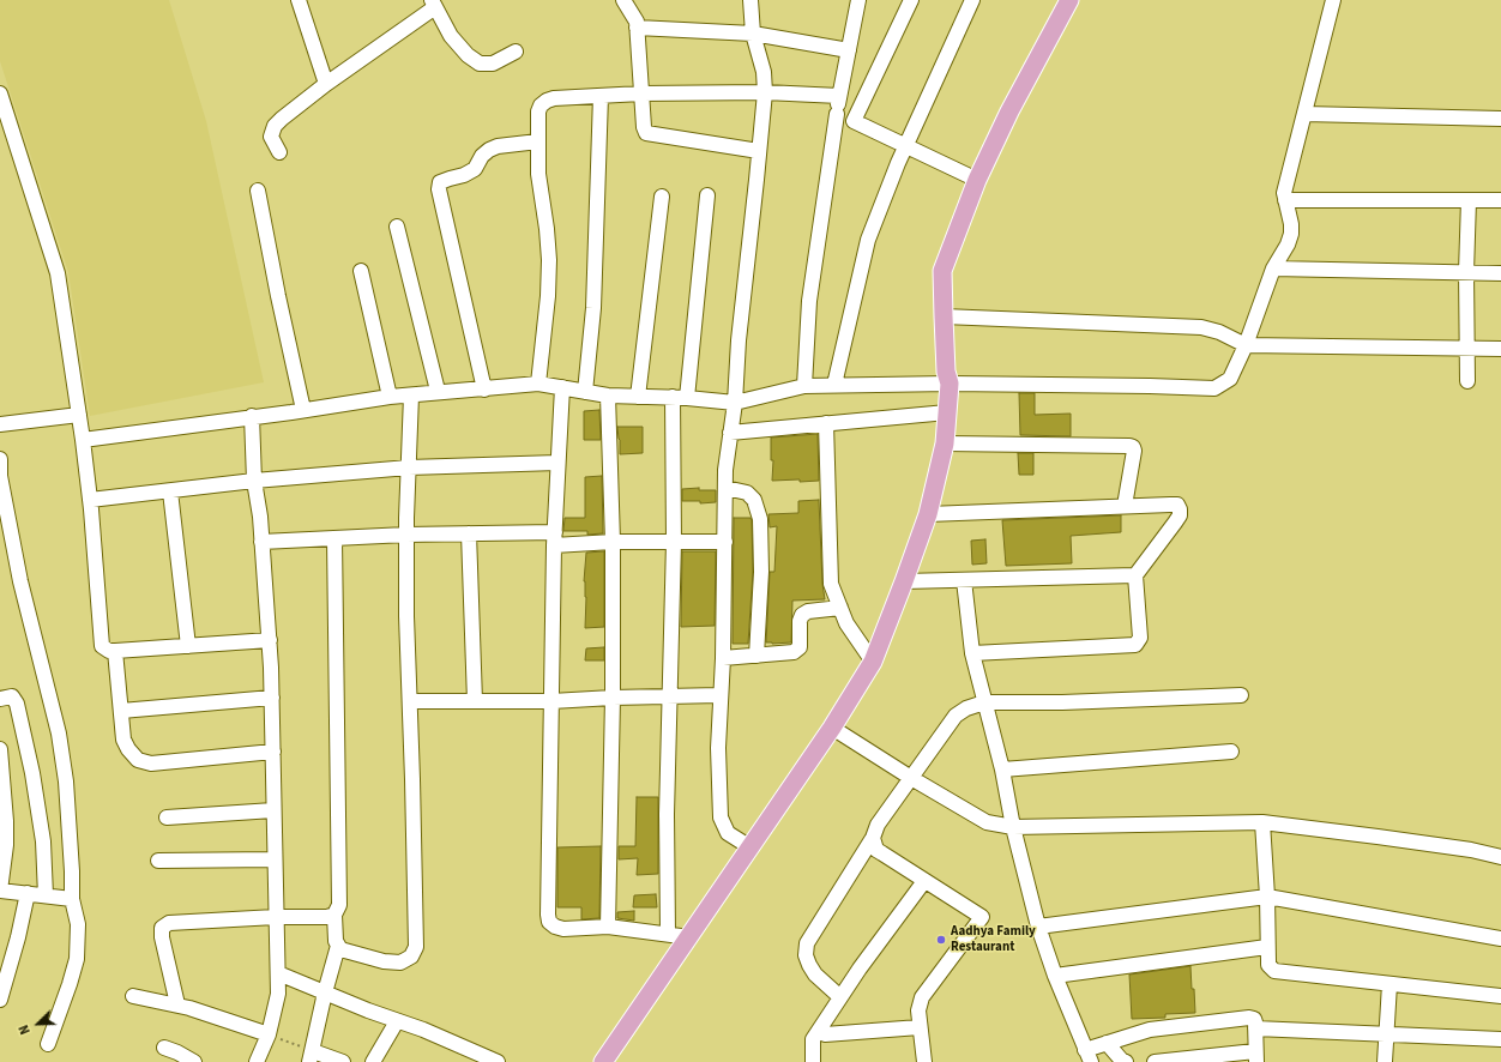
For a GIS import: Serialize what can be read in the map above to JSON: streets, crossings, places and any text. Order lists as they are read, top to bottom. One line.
{"places":["Aadhya Family Restaurant"],"north":"bottom left"}
